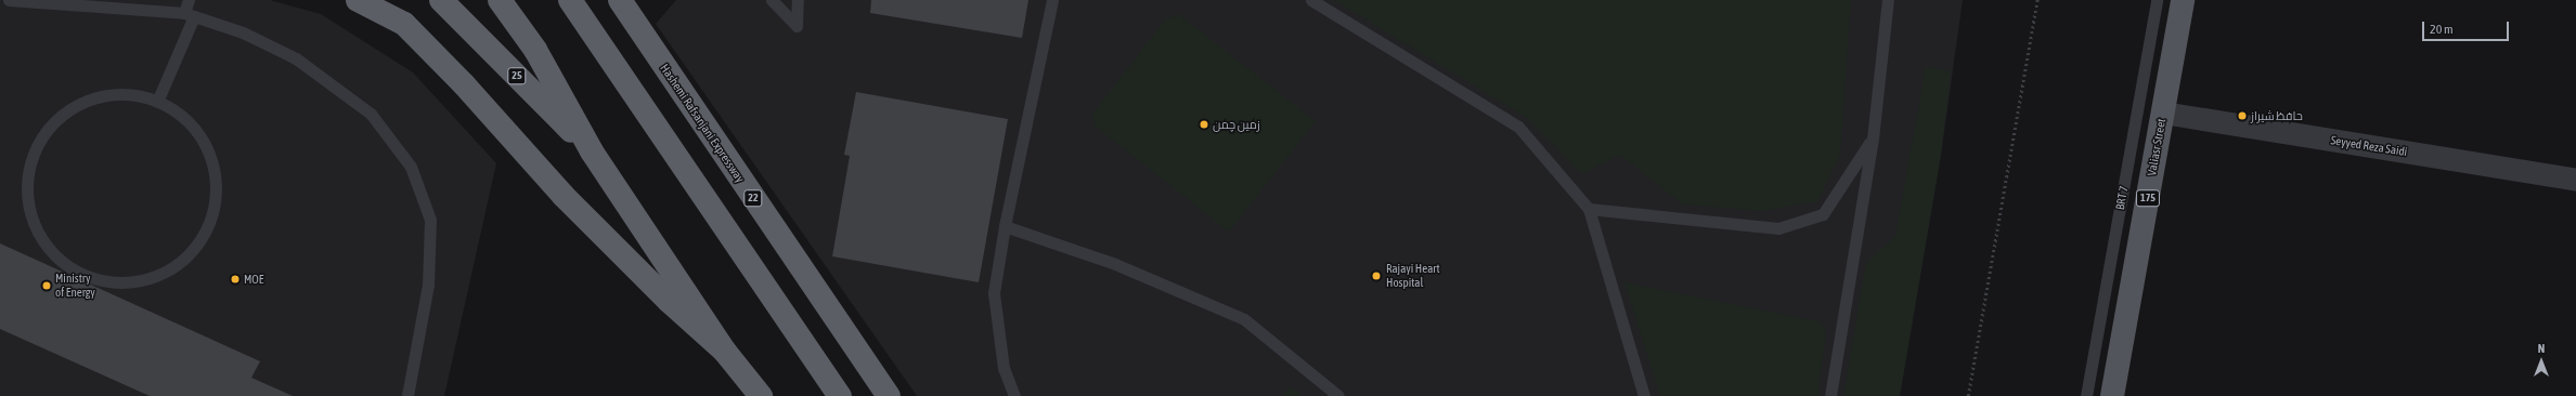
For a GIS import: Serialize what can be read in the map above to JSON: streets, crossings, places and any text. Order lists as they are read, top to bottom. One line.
{"streets":{"highway":["25","Hashemi Rafsanjani Expressway","22"],"main road":["Valiasr Street","175"],"street":["Seyyed Reza Saidi"],"lane":["BRT 7"]},"crossings":[["Seyyed Reza Saidi","Valiasr Street"]],"places":["حافظ شیراز","زمین چمن","Rajayi Heart Hospital","MOE","Ministry of Energy"],"scale_bar":"20 m","north":"top"}
